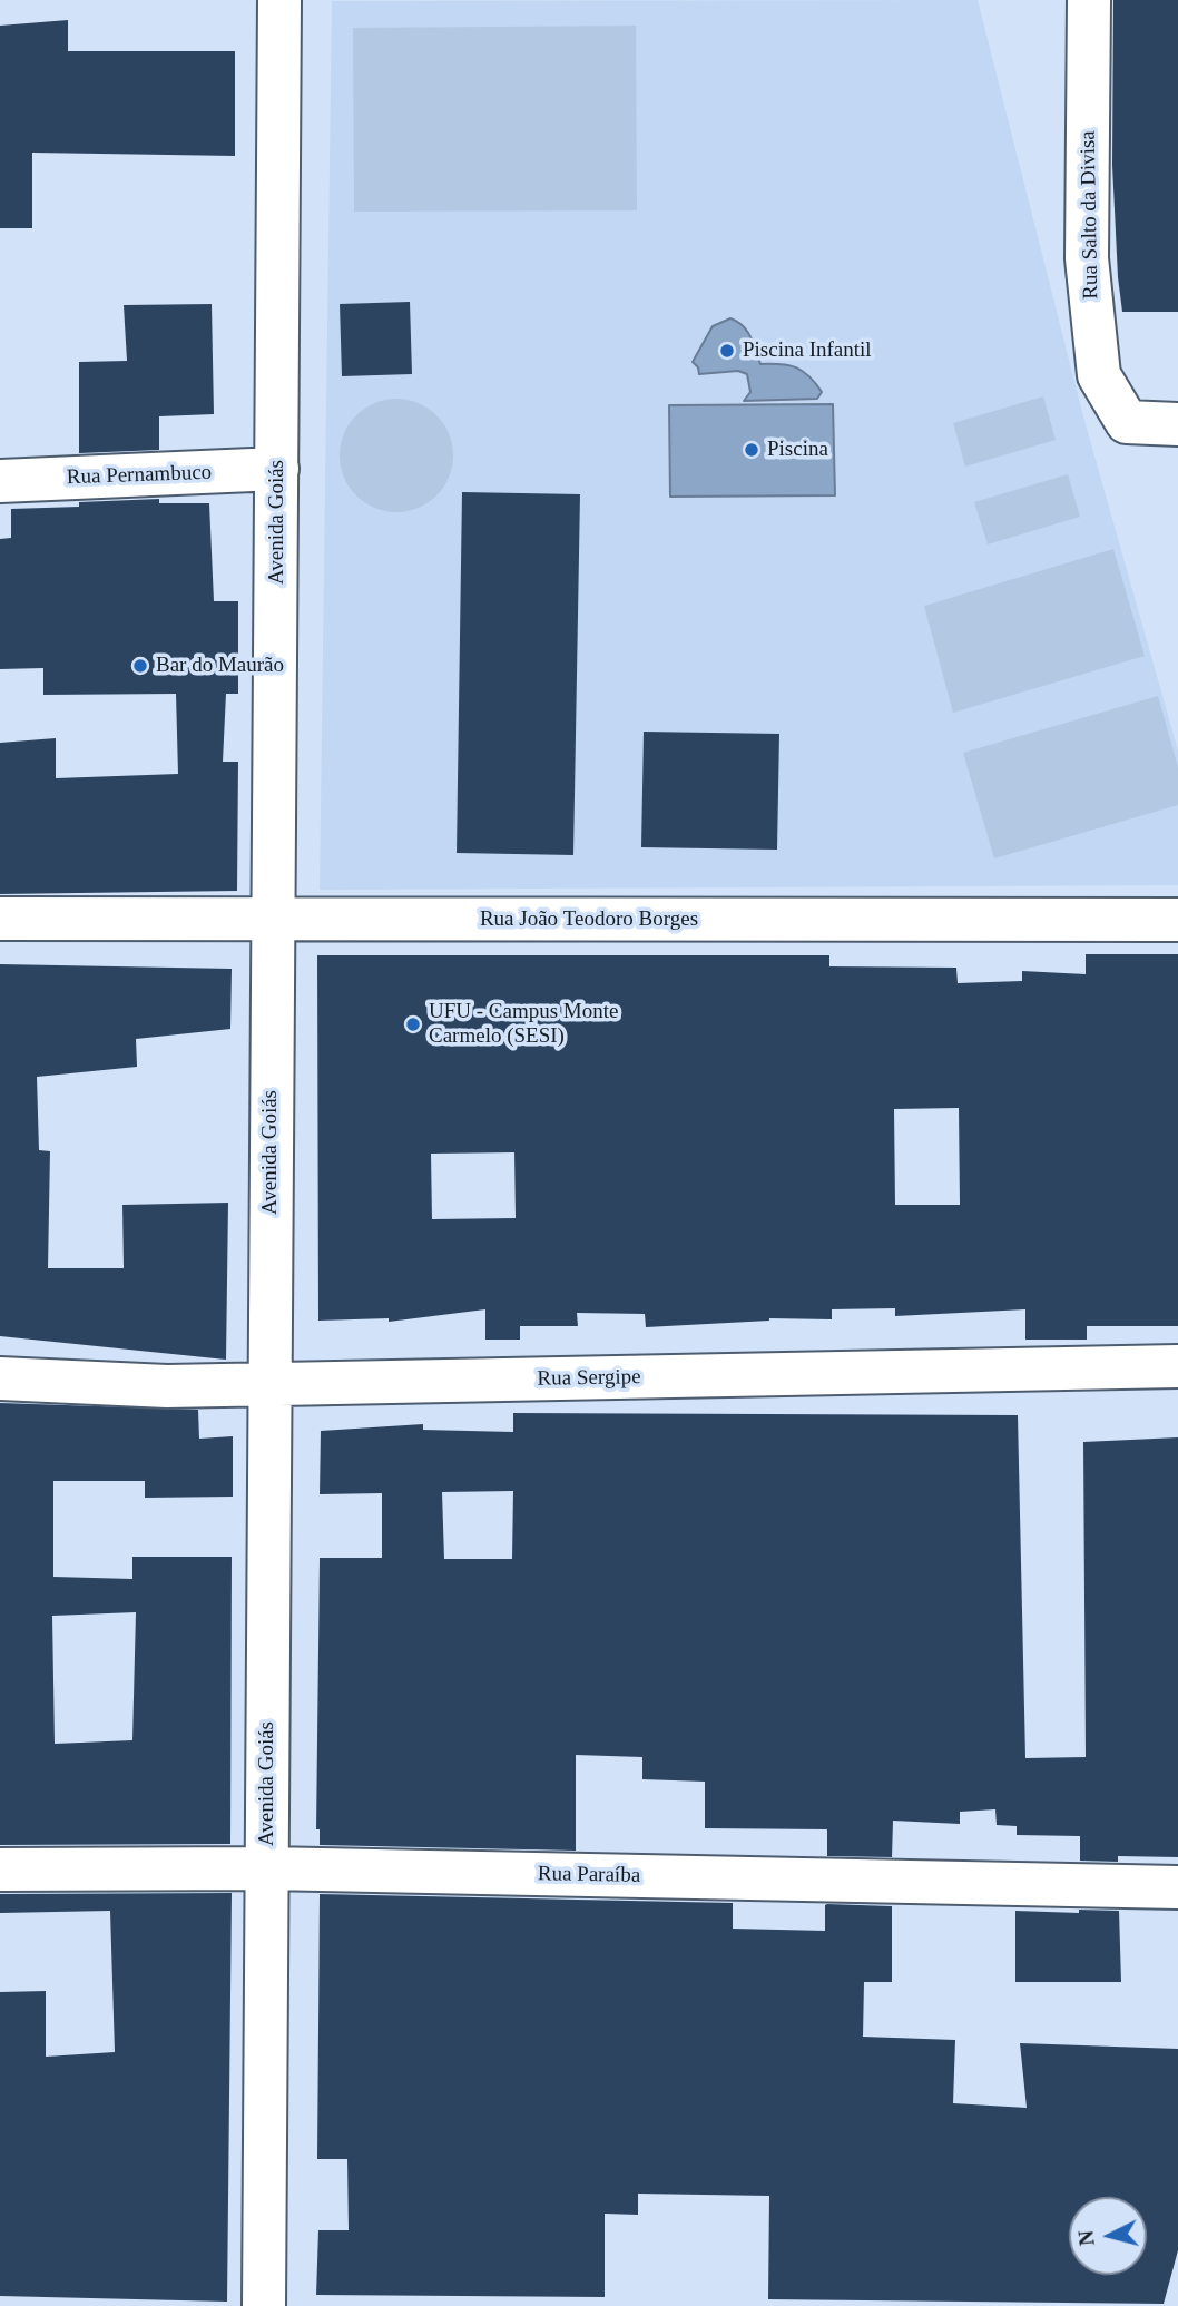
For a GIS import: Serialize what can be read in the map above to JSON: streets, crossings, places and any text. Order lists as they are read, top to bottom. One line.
{"streets":{"street":["Rua Salto da Divisa","Rua Pernambuco","Avenida Goiás","Rua João Teodoro Borges","Rua Sergipe","Rua Paraíba"]},"crossings":[["Rua Pernambuco","Avenida Goiás"],["Avenida Goiás","Rua João Teodoro Borges"],["Avenida Goiás","Rua Sergipe"],["Avenida Goiás","Rua Paraíba"]],"places":["Piscina Infantil","Piscina","Bar do Maurão","UFU - Campus Monte Carmelo (SESI)"],"north":"left"}
